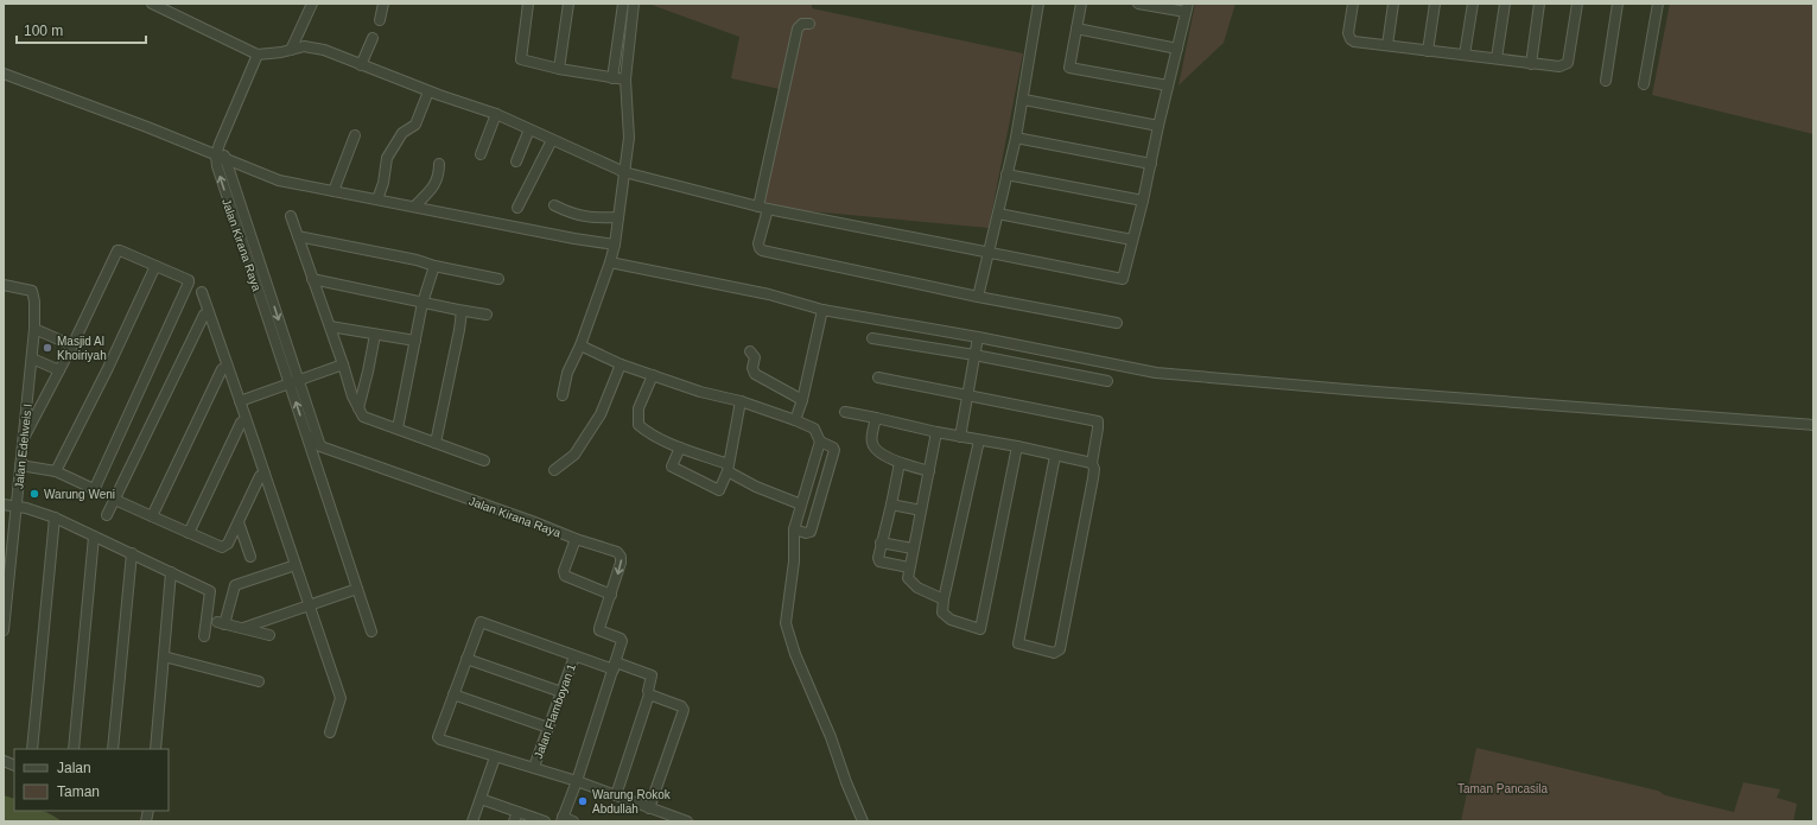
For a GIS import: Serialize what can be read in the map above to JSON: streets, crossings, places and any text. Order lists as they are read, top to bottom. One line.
{"streets":{"street":["Jalan Kirana Raya","Jalan Edelweis I","Jalan Flamboyan 1"]},"parks":["Taman Pancasila"],"places":["Masjid Al Khoiriyah","Warung Weni","Warung Rokok Abdullah"],"legend":["Jalan","Taman"],"scale_bar":"100 m"}
